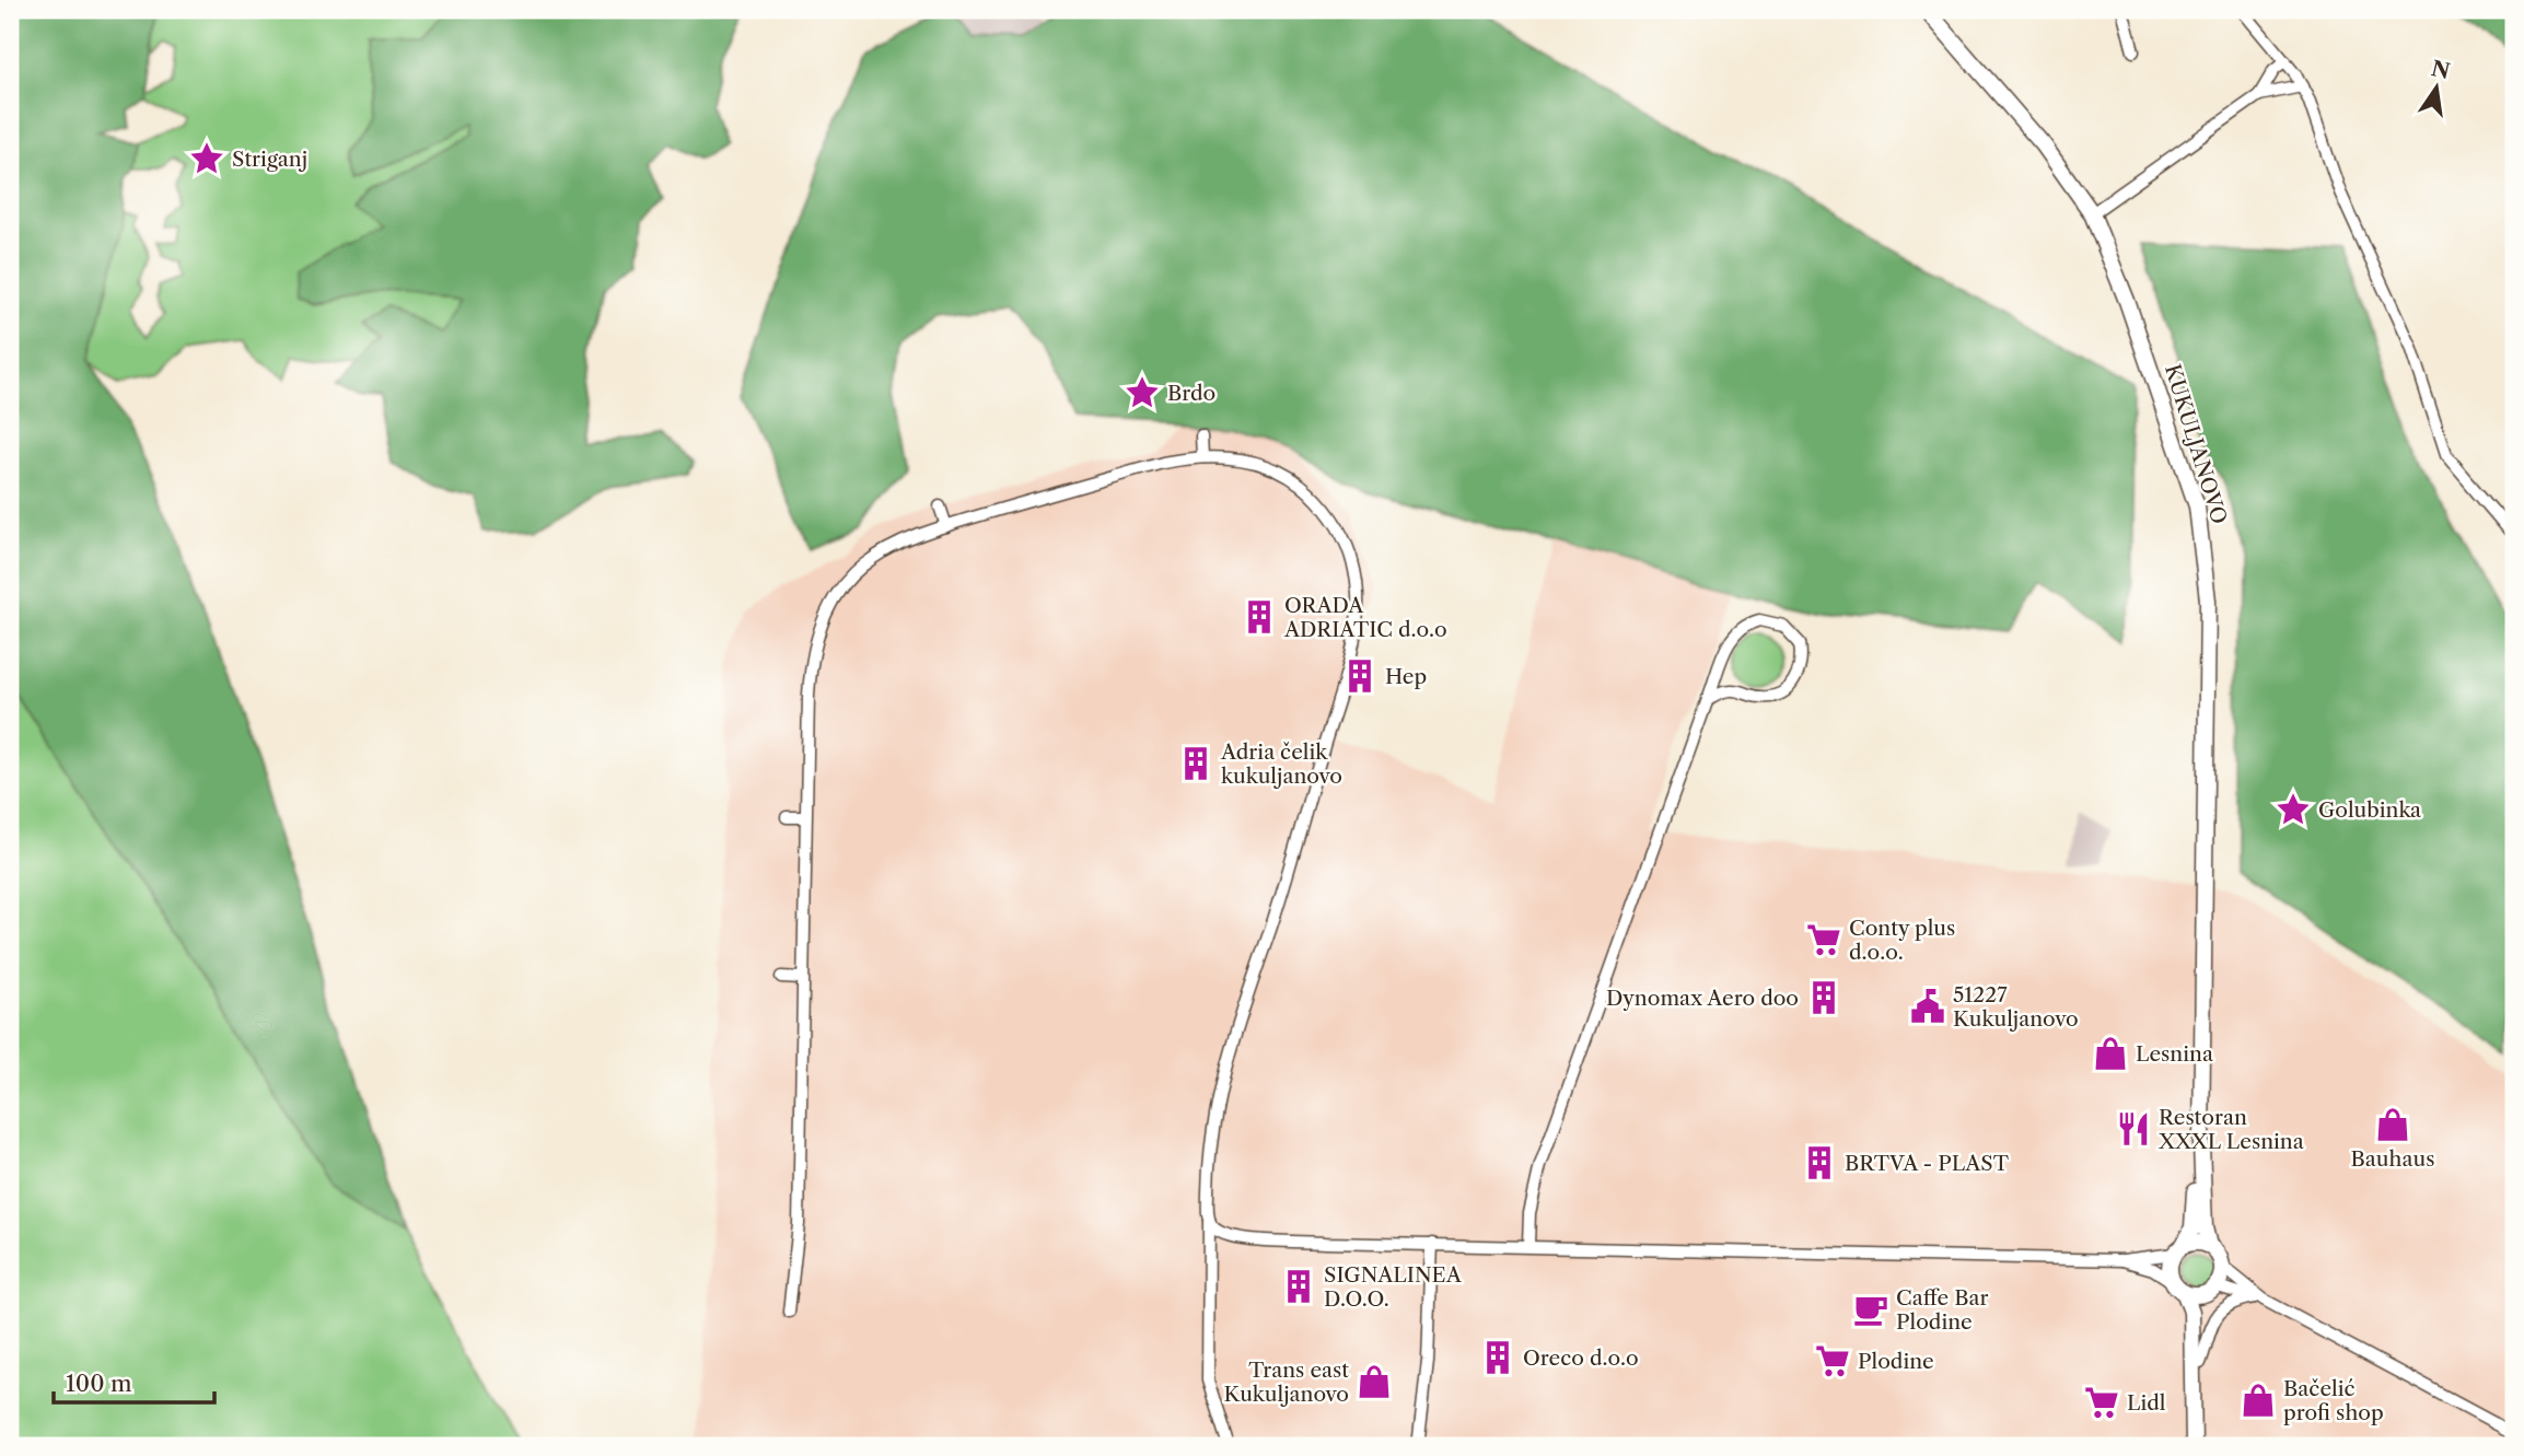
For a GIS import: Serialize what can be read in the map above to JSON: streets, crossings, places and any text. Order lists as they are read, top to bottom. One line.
{"streets":{"main road":["KUKULJANOVO"]},"places":{"place":["Striganj","Brdo","Golubinka"],"building":["ORADA ADRIATIC d.o.o","Hep","Adria čelik kukuljanovo","Dynomax Aero doo","BRTVA - PLAST","SIGNALINEA D.O.O.","Oreco d.o.o"],"supermarket":["Conty plus d.o.o.","Plodine","Lidl"],"public building":["51227 Kukuljanovo"],"shop":["Lesnina","Bauhaus","Trans east Kukuljanovo","Bačelić profi shop"],"restaurant":["Restoran XXXL Lesnina"],"cafe":["Caffe Bar Plodine"]},"scale_bar":"100 m","north":"top"}
